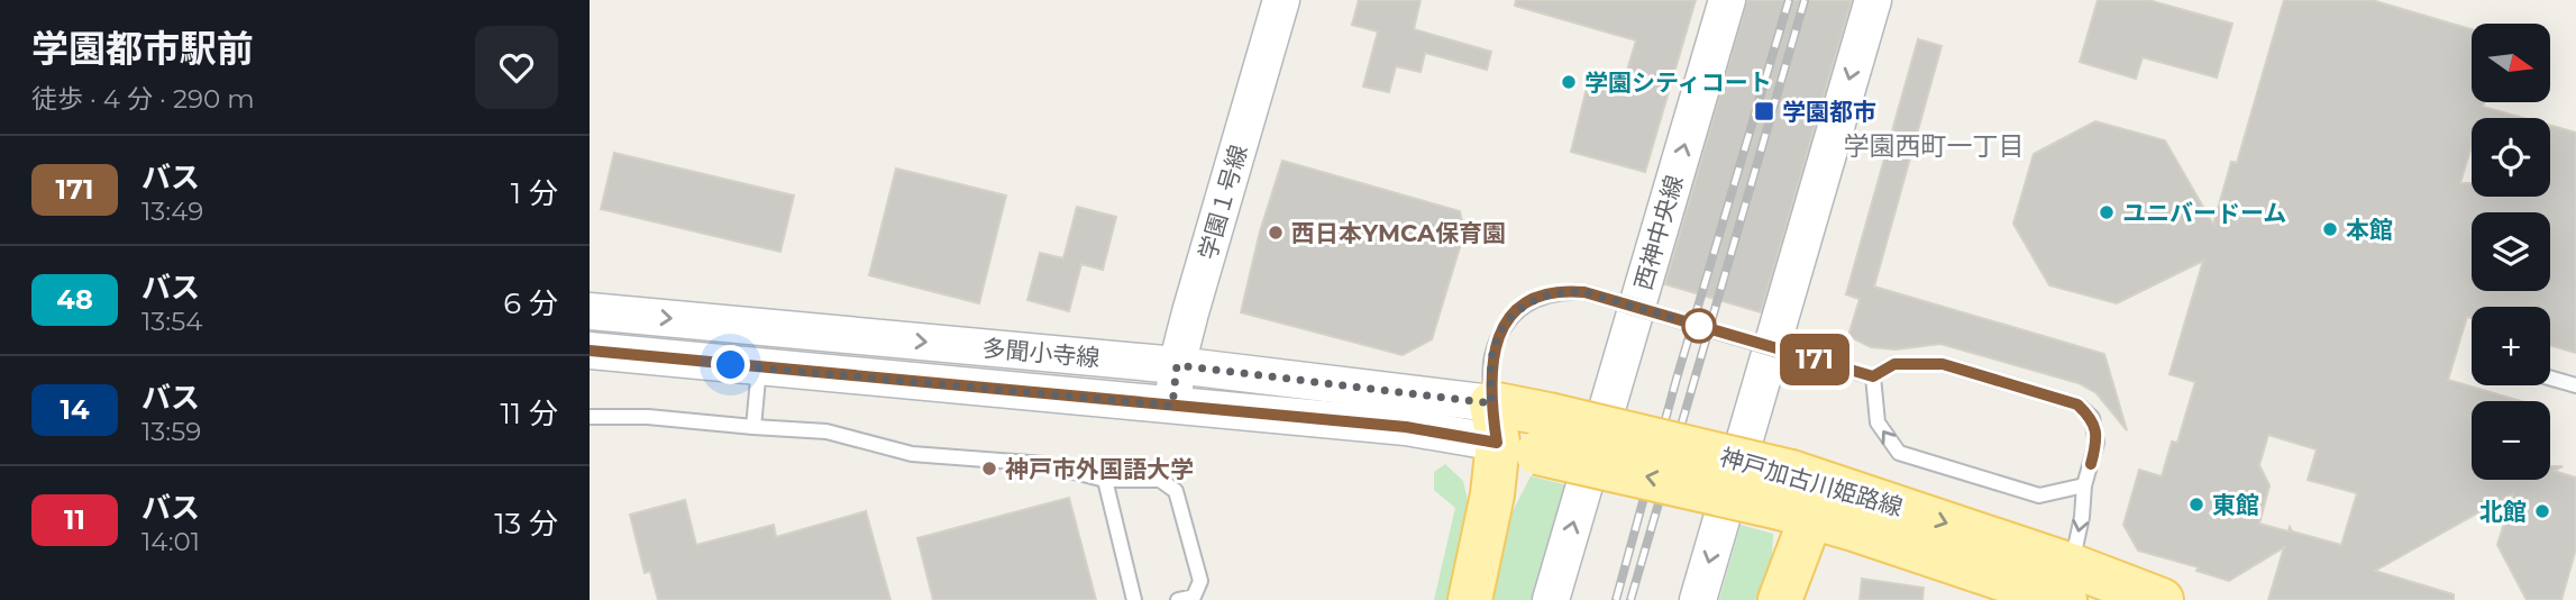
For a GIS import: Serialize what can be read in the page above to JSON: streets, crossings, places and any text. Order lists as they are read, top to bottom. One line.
{"streets":{"main road":["神戸加古川姫路線"],"street":["学園１号線","西神中央線","多聞小寺線"]},"crossings":[["学園１号線","多聞小寺線"],["多聞小寺線","神戸加古川姫路線"]],"districts":["学園西町一丁目"],"places":{"other":["学園シティコート","ユニバードーム","本館","西日本YMCA保育園","神戸市外国語大学","東館","北館"],"transit":["学園都市"]},"lines":["bus line 171"],"north":"right","page":{"heading":["学園都市駅前","徒歩 · 4 分 · 290 m"],"on_map":"171","map_buttons":["+","−"],"list":[{"mark":"171","name":"バス","note":"13:49","value":"1 分"},{"mark":"48","name":"バス","note":"13:54","value":"6 分"},{"mark":"14","name":"バス","note":"13:59","value":"11 分"},{"mark":"11","name":"バス","note":"14:01","value":"13 分"}]}}
